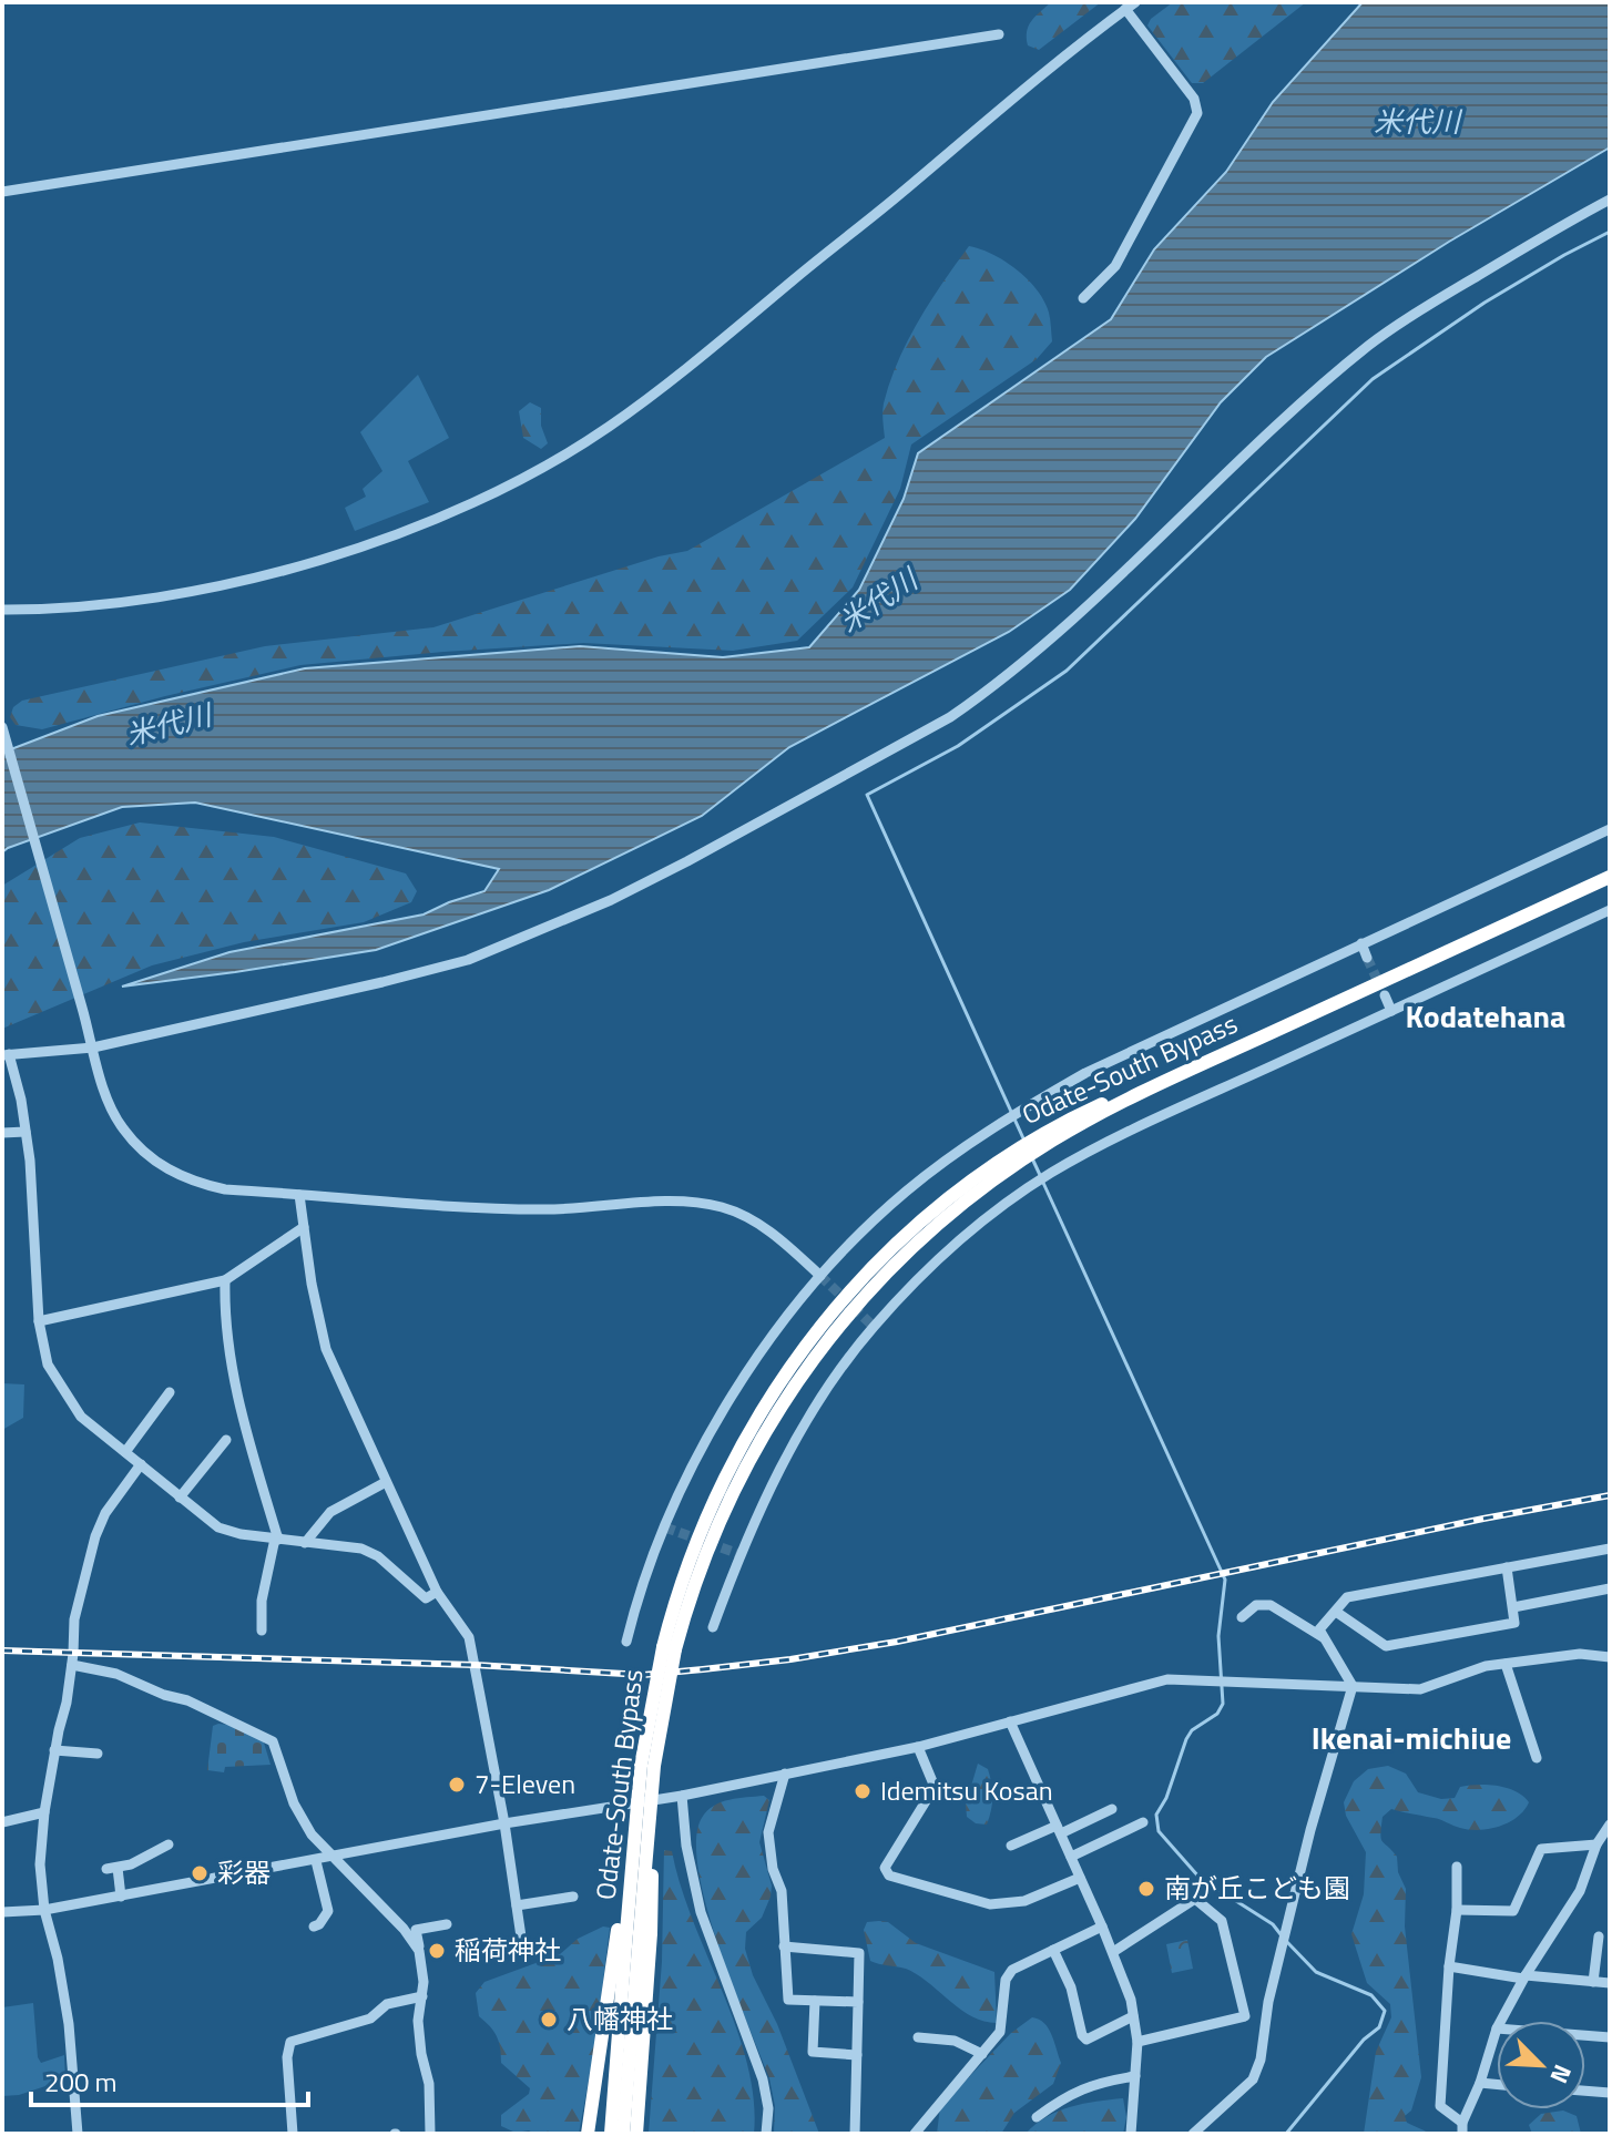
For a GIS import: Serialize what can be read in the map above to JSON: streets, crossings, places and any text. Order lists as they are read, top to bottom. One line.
{"streets":{"highway":["Odate-South Bypass"]},"districts":["Kodatehana","Ikenai-michiue"],"water":["米代川"],"places":["7-Eleven","Idemitsu Kosan","彩器","南が丘こども園","稲荷神社","八幡神社"],"scale_bar":"200 m","north":"bottom right"}
